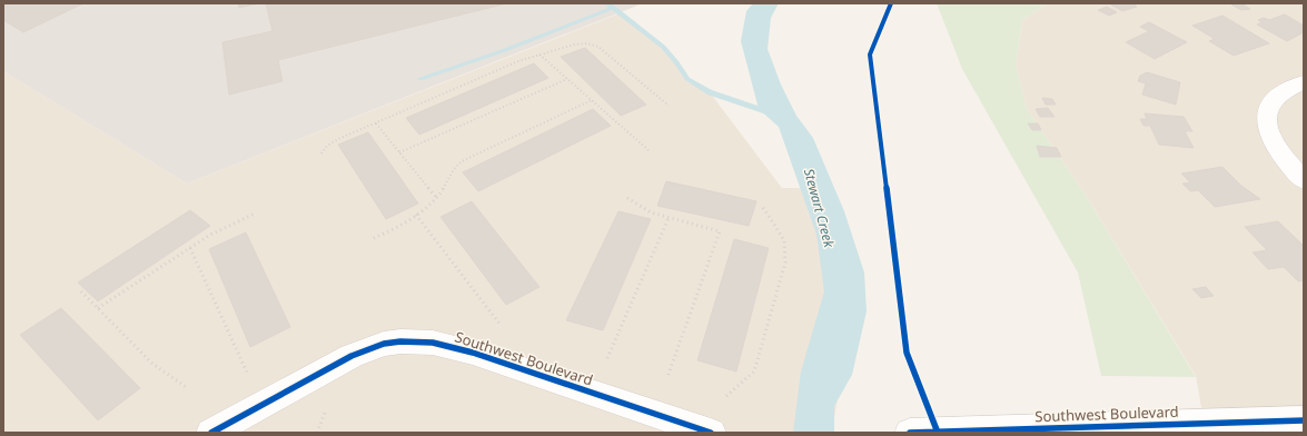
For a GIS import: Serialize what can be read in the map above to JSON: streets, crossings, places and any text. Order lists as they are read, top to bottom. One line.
{"streets":{"street":["Southwest Boulevard"]},"water":["Stewart Creek"]}
